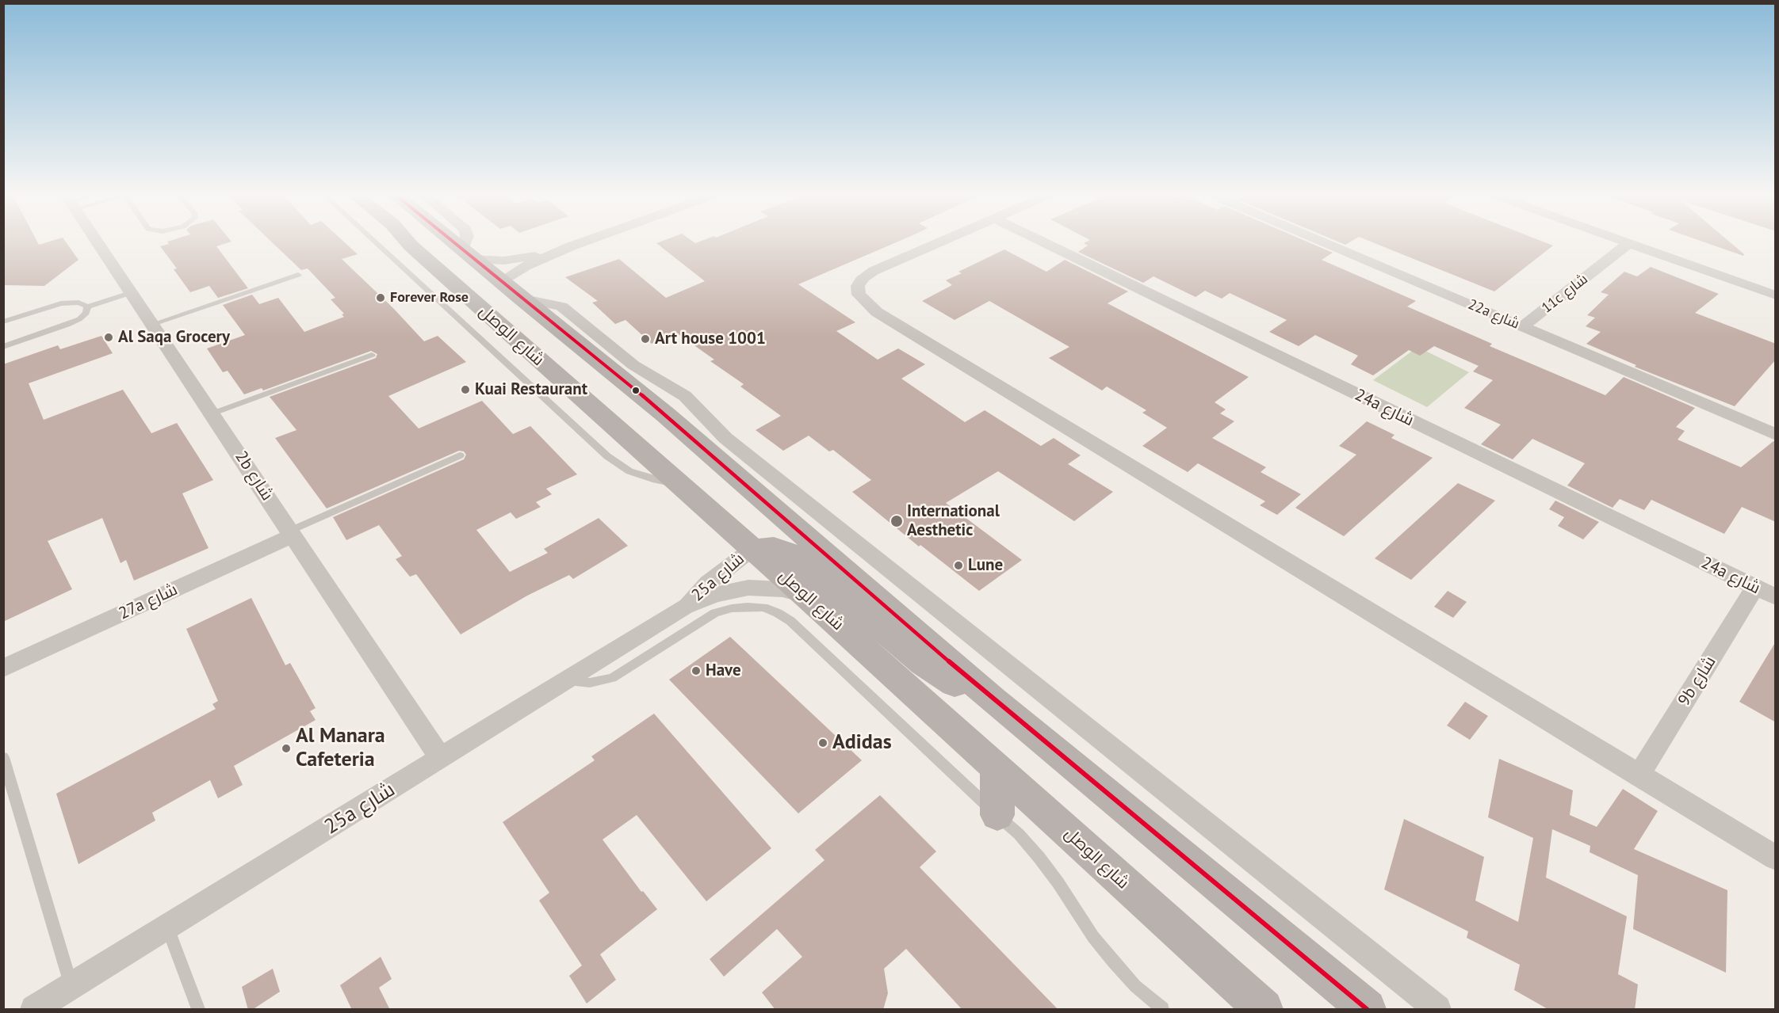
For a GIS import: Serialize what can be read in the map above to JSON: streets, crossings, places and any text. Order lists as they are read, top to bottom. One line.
{"streets":{"main road":["شارع الوصل"],"street":["11c شارع","22a شارع","24a شارع","2b شارع","25a شارع","27a شارع","9b شارع"]},"crossings":[["11c شارع","22a شارع"],["شارع الوصل","25a شارع"],["24a شارع","9b شارع"],["2b شارع","25a شارع"],["2b شارع","27a شارع"]],"places":["Forever Rose","Al Saqa Grocery","Art house 1001","Kuai Restaurant","International Aesthetic","Lune","Have","Adidas","Al Manara Cafeteria"]}
